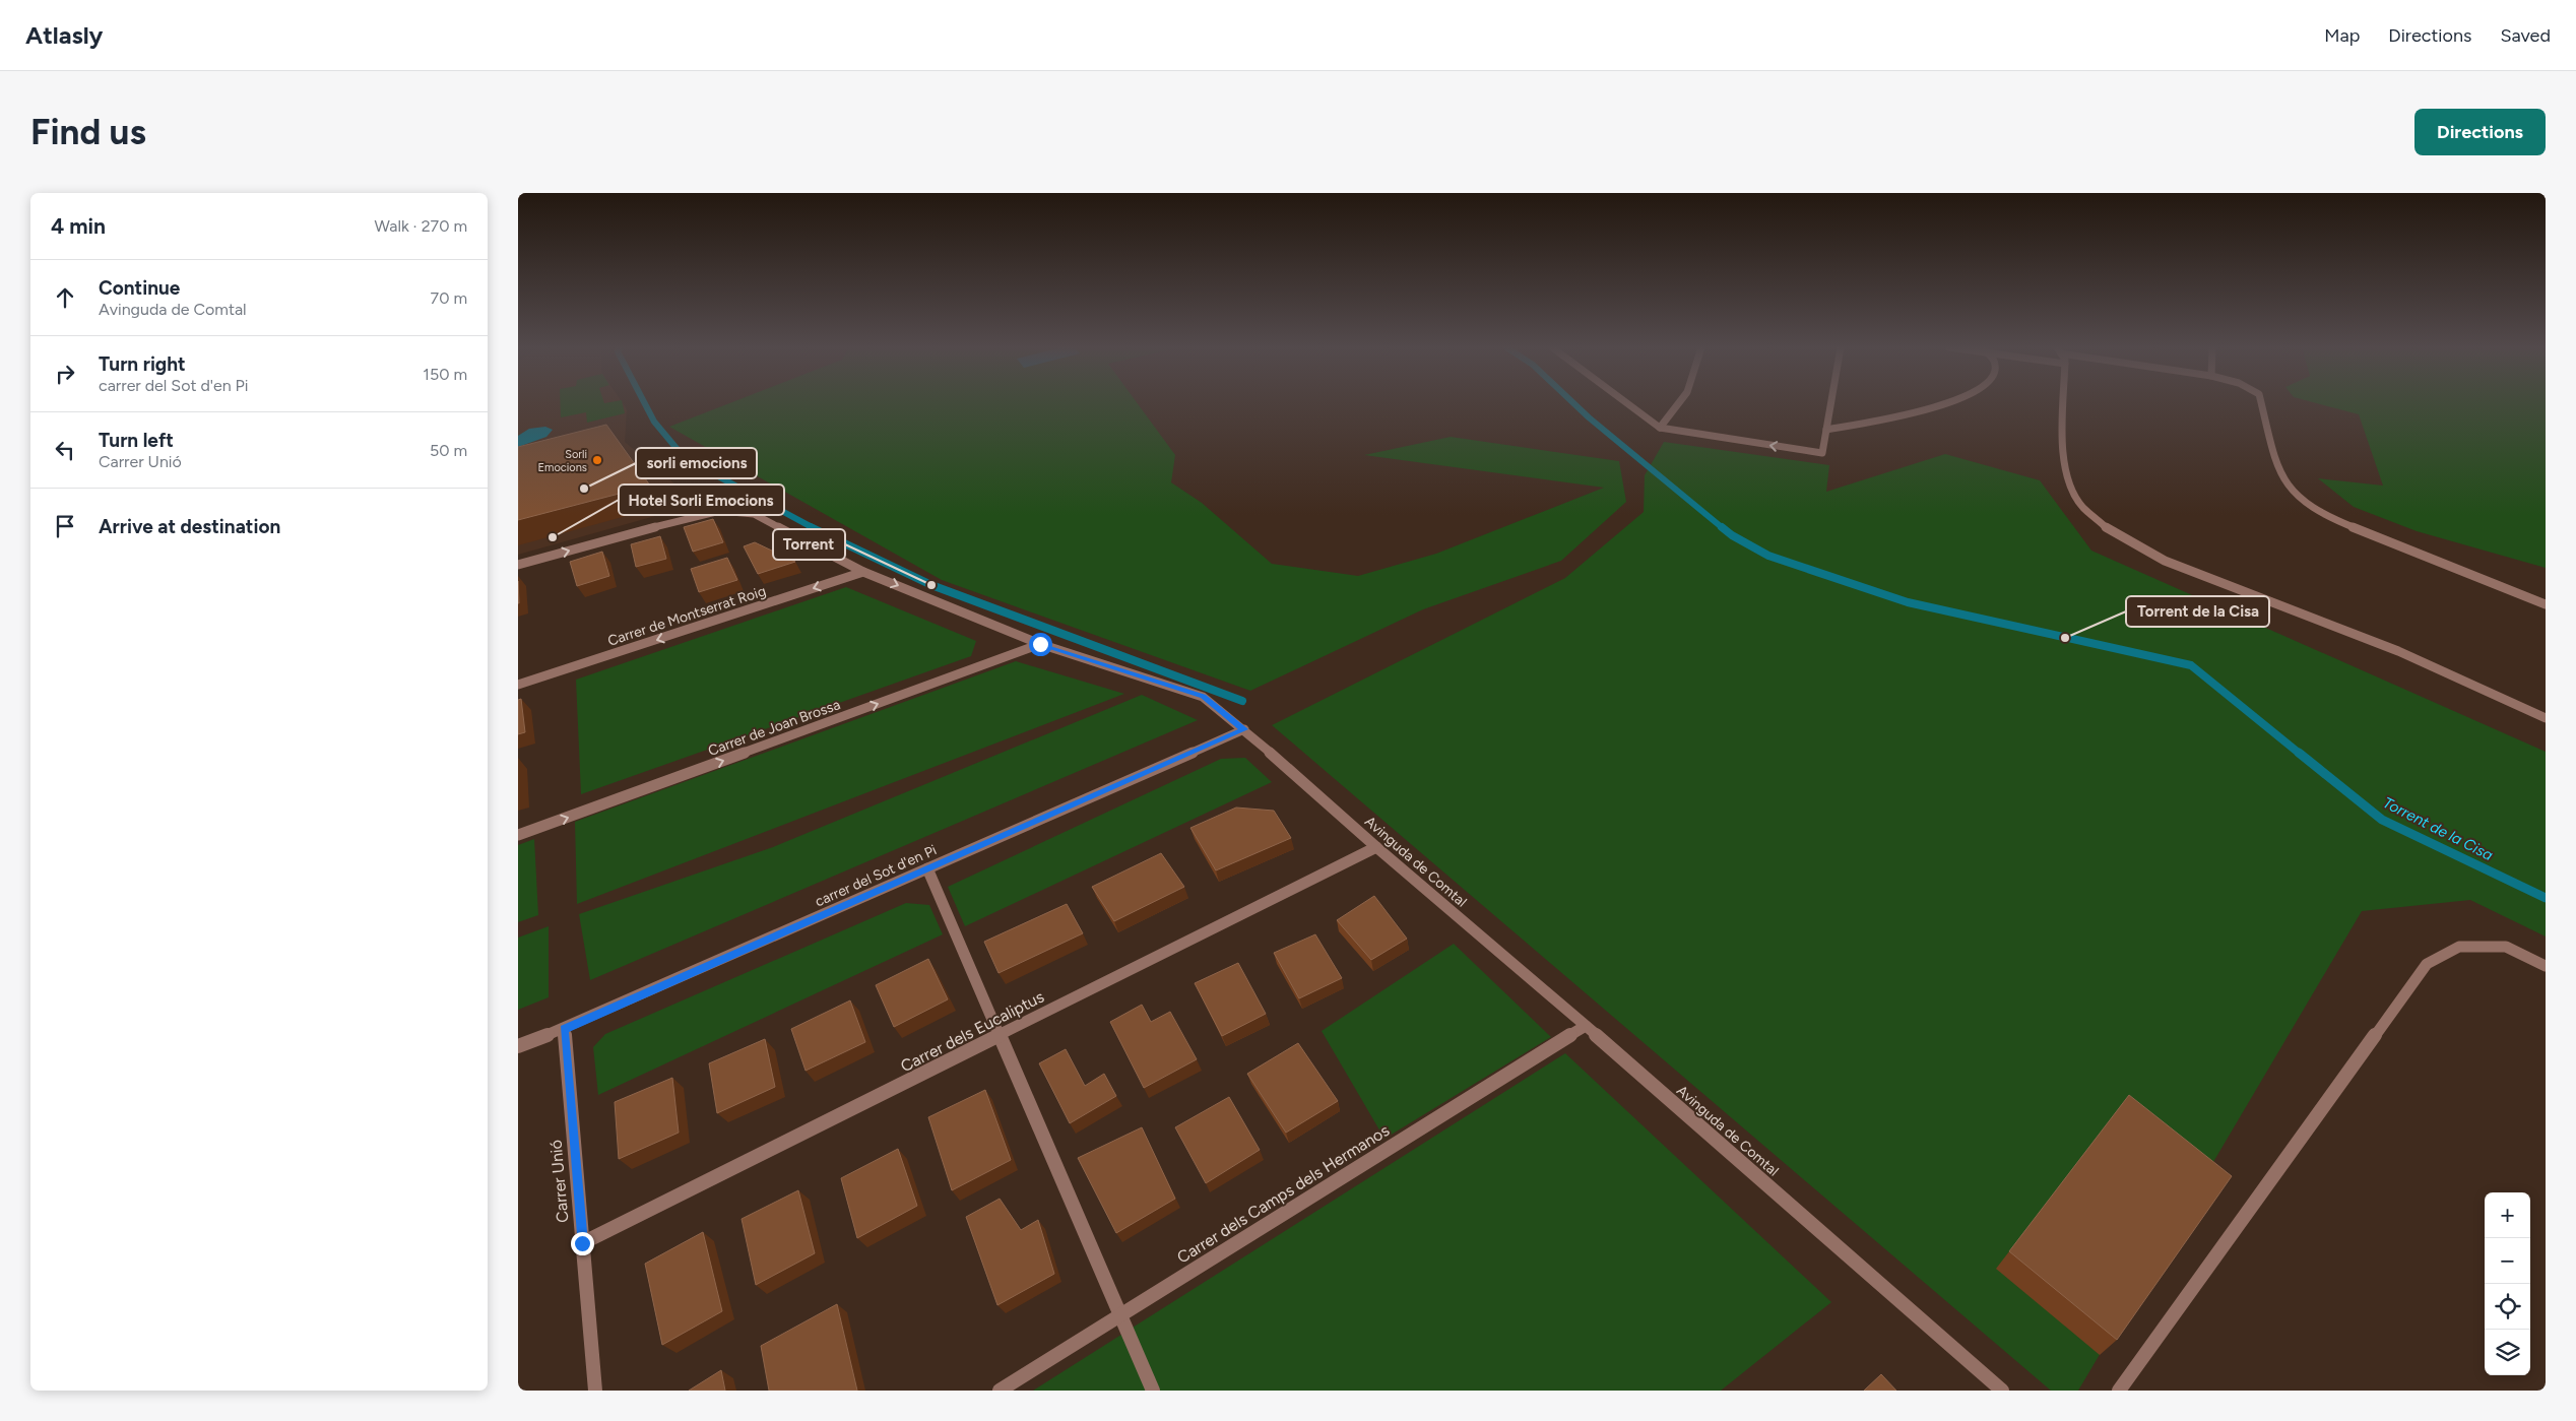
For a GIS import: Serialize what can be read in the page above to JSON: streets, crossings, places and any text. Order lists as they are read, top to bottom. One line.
{"streets":{"street":["Carrer de Montserrat Roig","Carrer de Joan Brossa","Avinguda de Comtal","carrer del Sot d'en Pi","Carrer dels Eucaliptus","Carrer Unió","Carrer dels Camps dels Hermanos"]},"crossings":[["Carrer de Montserrat Roig","Avinguda de Comtal"],["Carrer de Joan Brossa","Avinguda de Comtal"],["Avinguda de Comtal","carrer del Sot d'en Pi"],["Avinguda de Comtal","Carrer dels Eucaliptus"],["Avinguda de Comtal","Carrer dels Camps dels Hermanos"],["carrer del Sot d'en Pi","Carrer Unió"],["Carrer dels Eucaliptus","Carrer Unió"]],"one_way":["Carrer de Montserrat Roig","Carrer de Joan Brossa"],"water":["Torrent de la Cisa"],"places":["Sorli Emocions","sorli emocions","Hotel Sorli Emocions","Torrent","Torrent de la Cisa"],"page":{"header":"Atlasly","nav":["Map","Directions","Saved"],"buttons":"Directions","title":"Find us","heading":["4 min","Walk · 270 m"],"list":[["Continue","Avinguda de Comtal","70 m"],["Turn right","carrer del Sot d'en Pi","150 m"],["Turn left","Carrer Unió","50 m"],"Arrive at destination"],"map_buttons":["+","−"]}}
